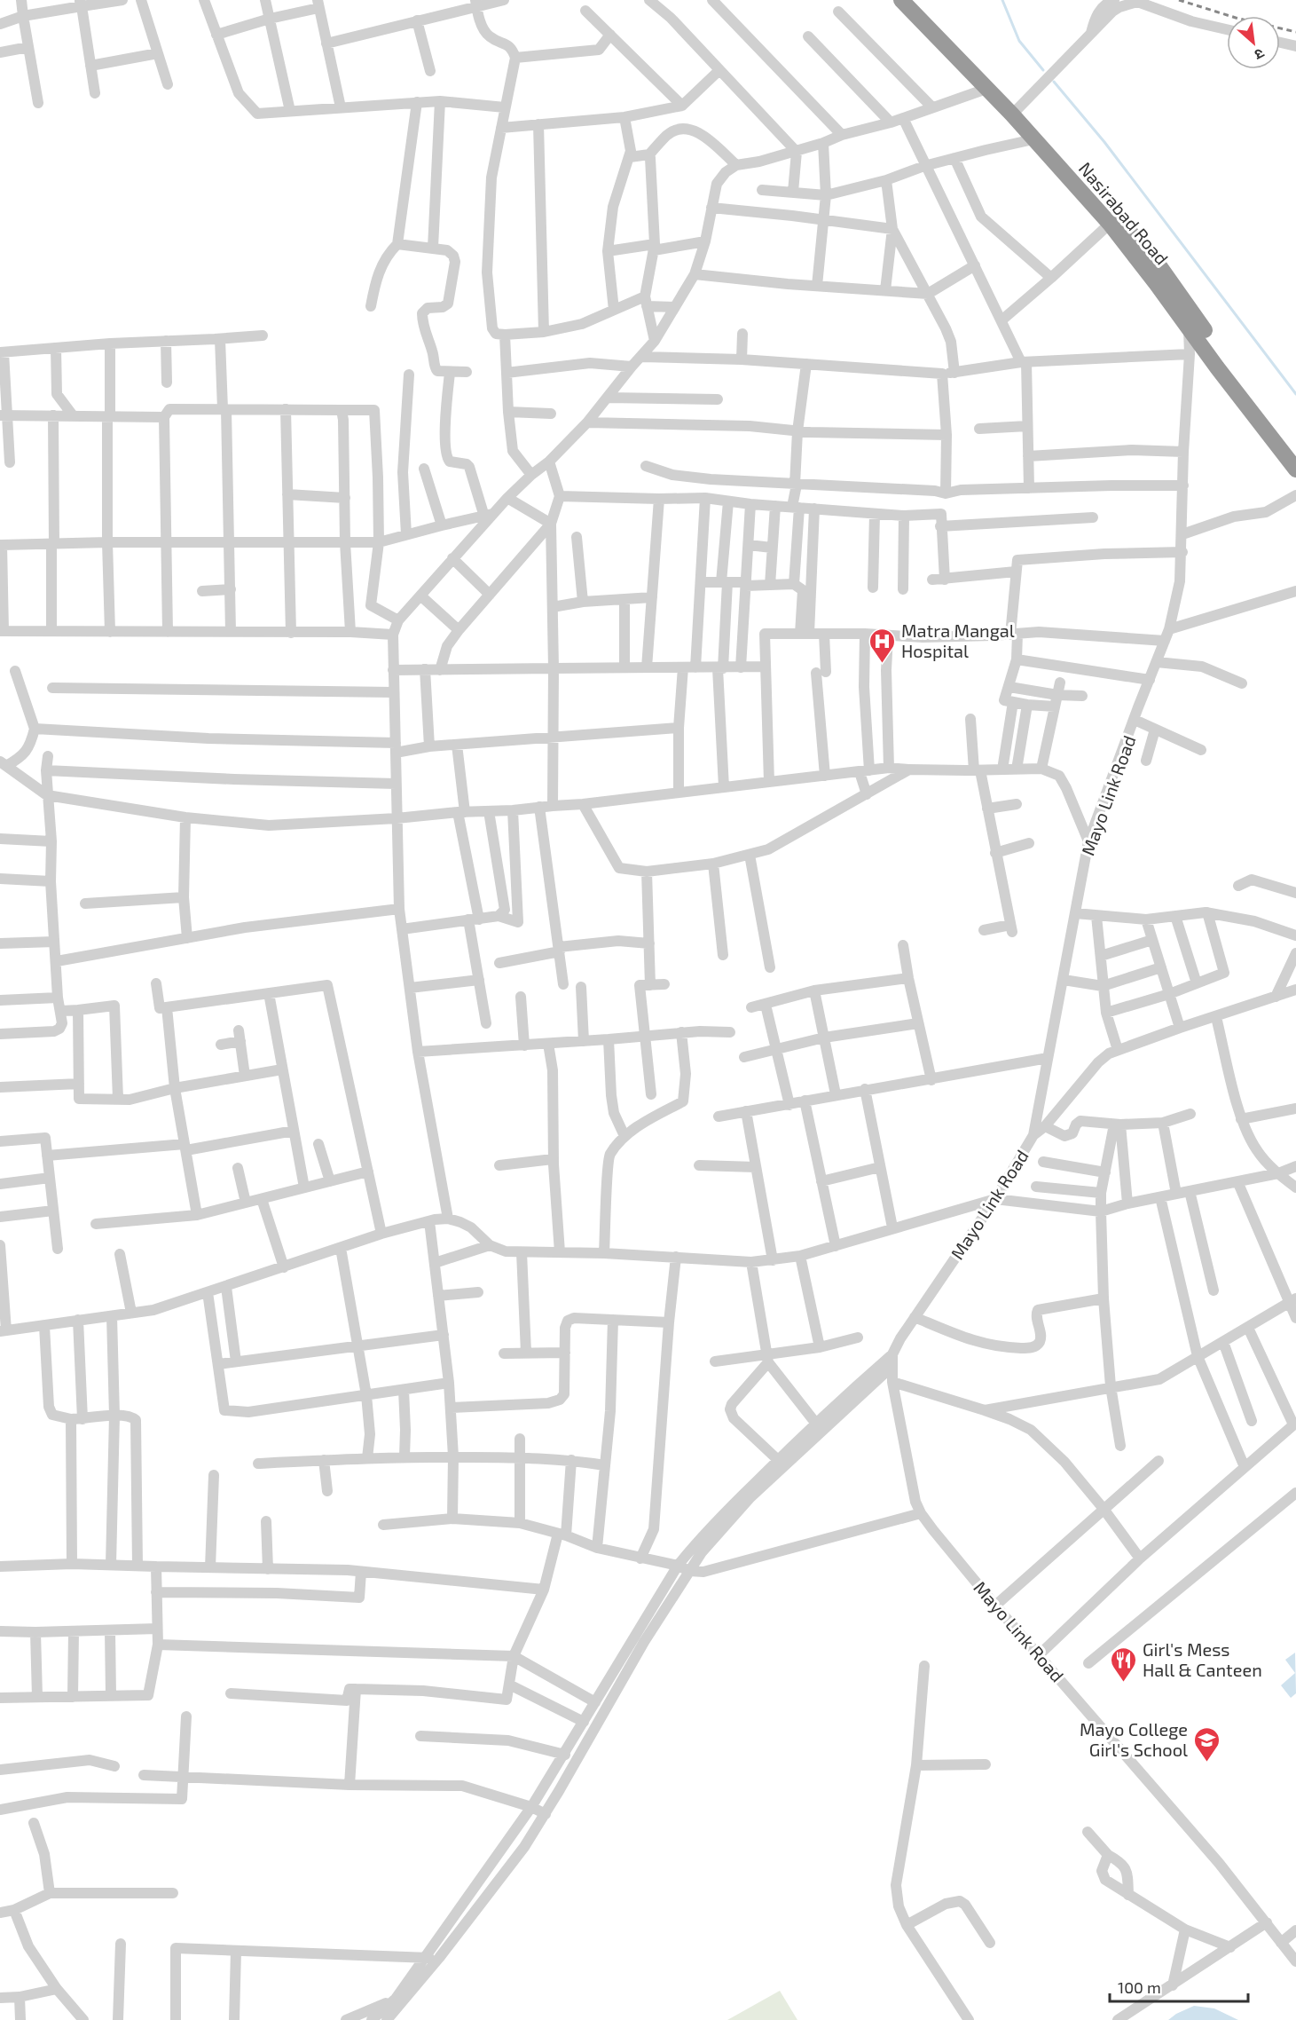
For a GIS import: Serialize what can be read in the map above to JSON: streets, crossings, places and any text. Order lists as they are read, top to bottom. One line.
{"streets":{"highway":["Nasirabad Road"],"street":["Mayo Link Road"]},"crossings":[["Nasirabad Road","Mayo Link Road"]],"places":{"hospital":["Matra Mangal Hospital"],"restaurant":["Girl's Mess Hall & Canteen"],"school or university":["Mayo College Girl's School"]},"scale_bar":"100 m","north":"bottom right"}
